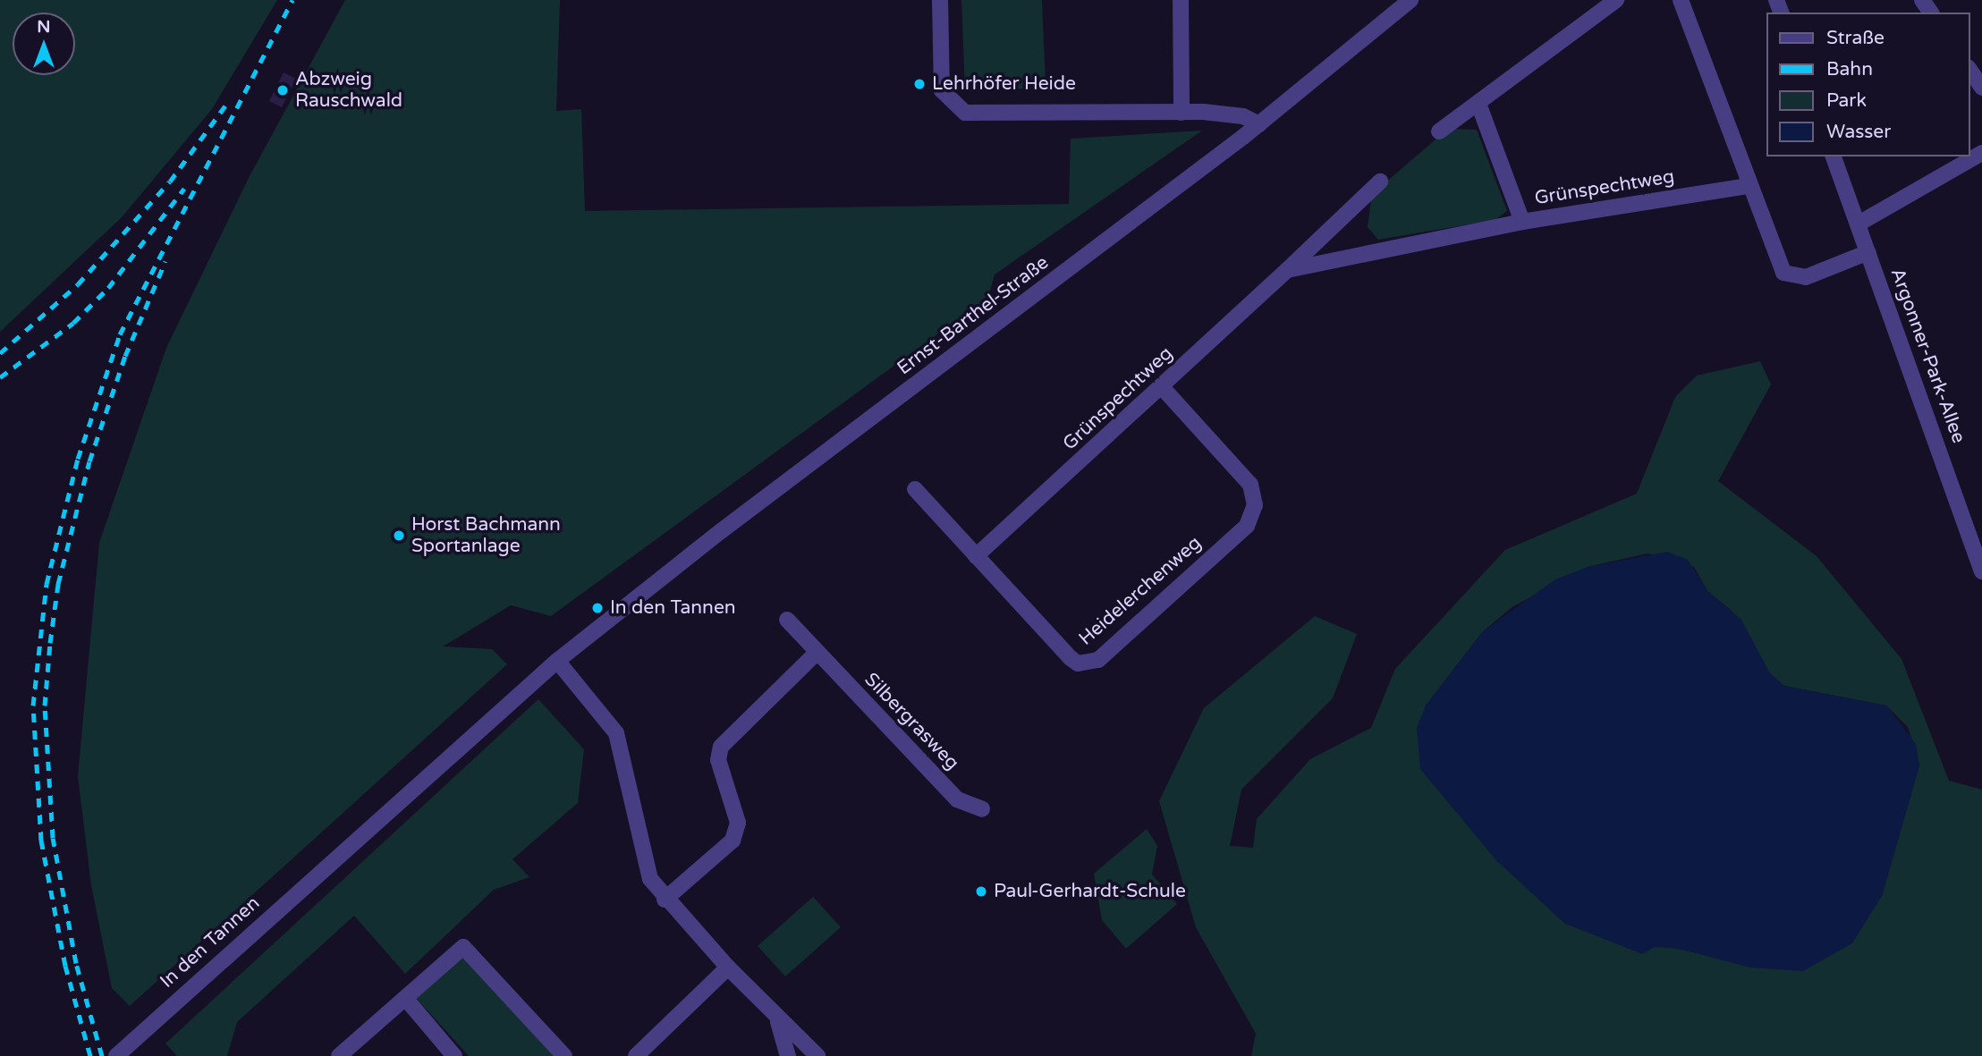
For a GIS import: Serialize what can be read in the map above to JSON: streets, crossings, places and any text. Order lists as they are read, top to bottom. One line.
{"streets":{"street":["Grünspechtweg","Ernst-Barthel-Straße","Argonner-Park-Allee","Heidelerchenweg","Silbergrasweg","In den Tannen"]},"crossings":[["Grünspechtweg","Heidelerchenweg"],["Ernst-Barthel-Straße","In den Tannen"]],"places":["Lehrhöfer Heide","Abzweig Rauschwald","Horst Bachmann Sportanlage","In den Tannen","Paul-Gerhardt-Schule"],"legend":["Straße","Bahn","Park","Wasser"],"north":"top"}
